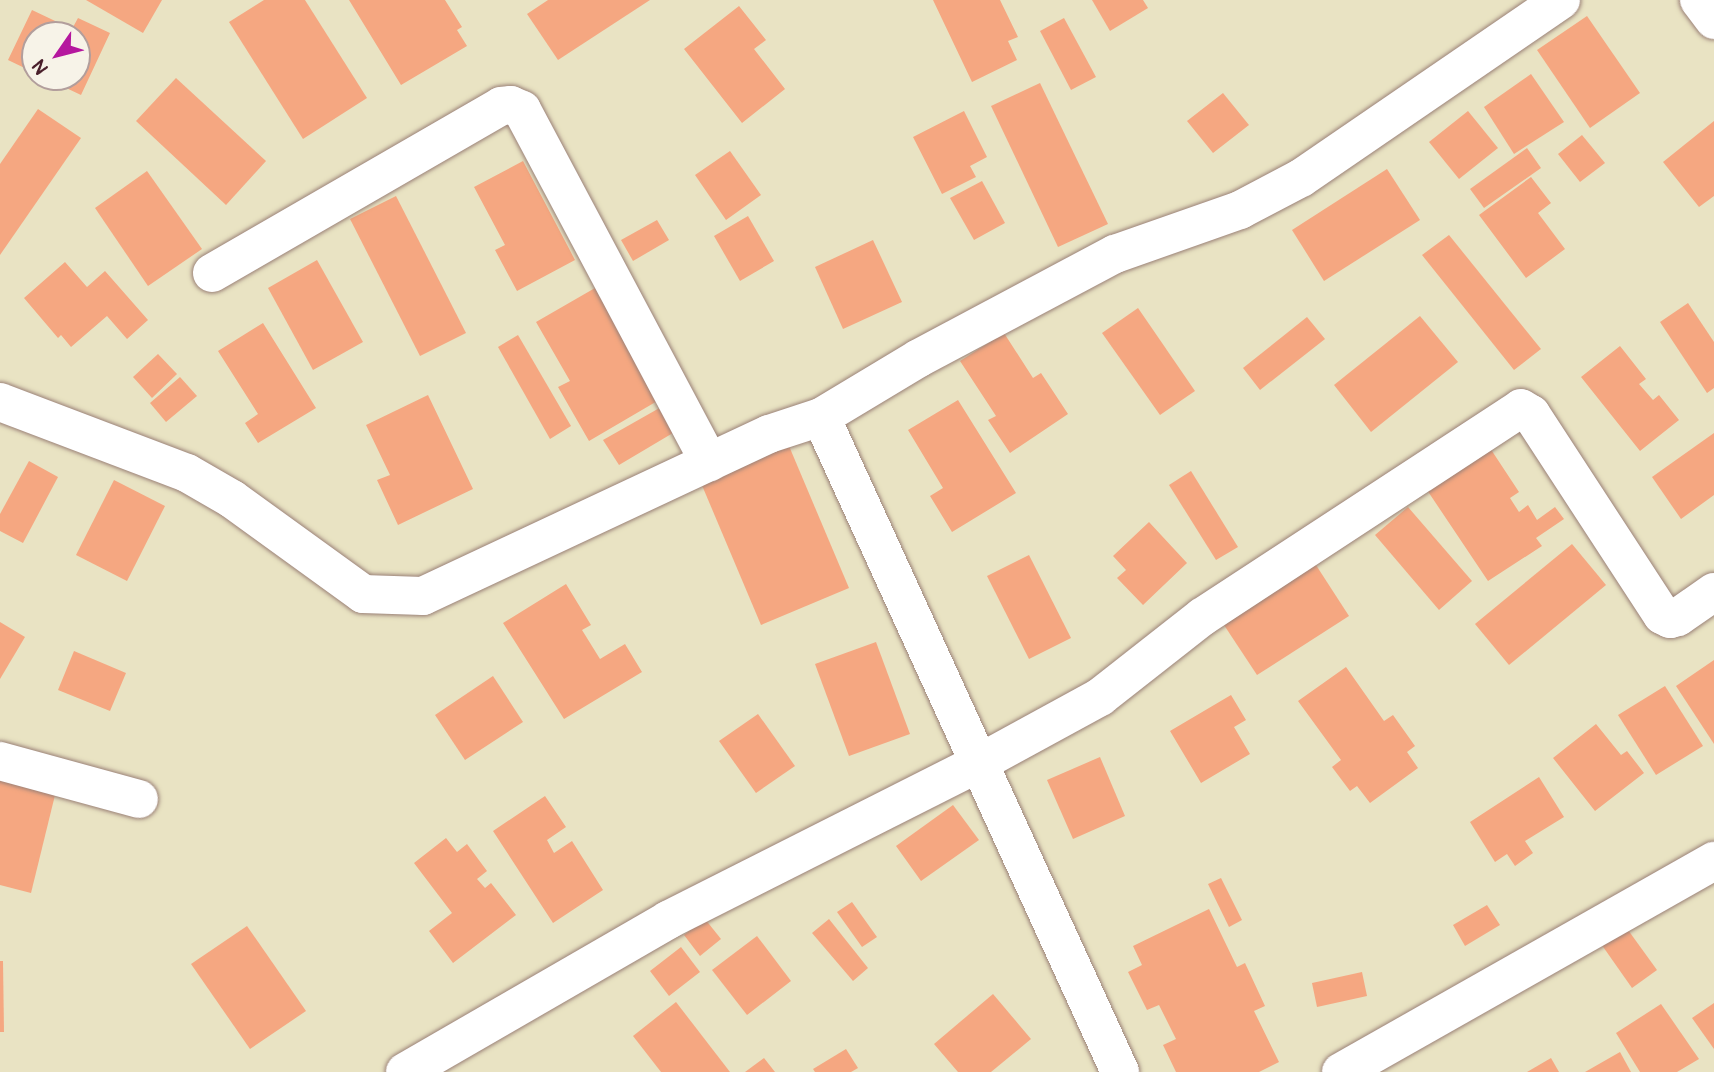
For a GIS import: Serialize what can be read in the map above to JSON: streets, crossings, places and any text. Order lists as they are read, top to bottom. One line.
{"north":"bottom left"}
